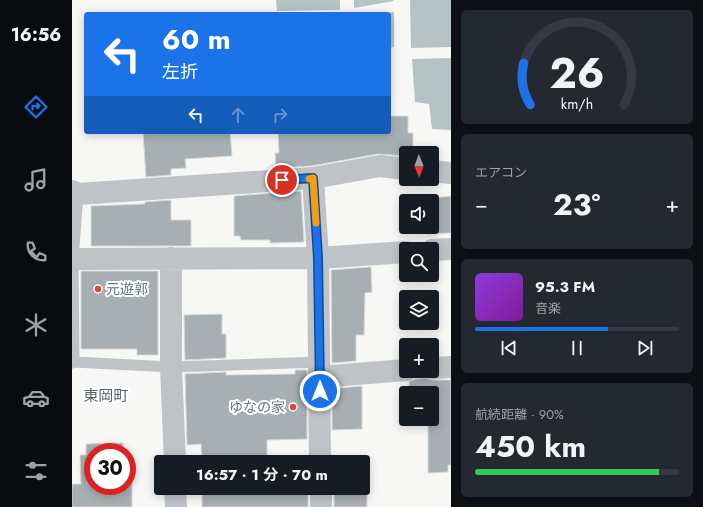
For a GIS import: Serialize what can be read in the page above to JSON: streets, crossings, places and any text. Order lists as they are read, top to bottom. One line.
{"districts":["東岡町"],"places":["元遊郭","ゆなの家"],"north":"bottom","page":{"tabs":"16:56","turn":["60 m","左折"],"tile":["エアコン",["航続距離 · 90%","450 km"]],"map_buttons":["+","−"],"heat":["−","23°","+"],"song":["95.3 FM","音楽"],"limit":"30","trip":"16:57 · 1 分 · 70 m","gauge":["26","km/h"]}}
